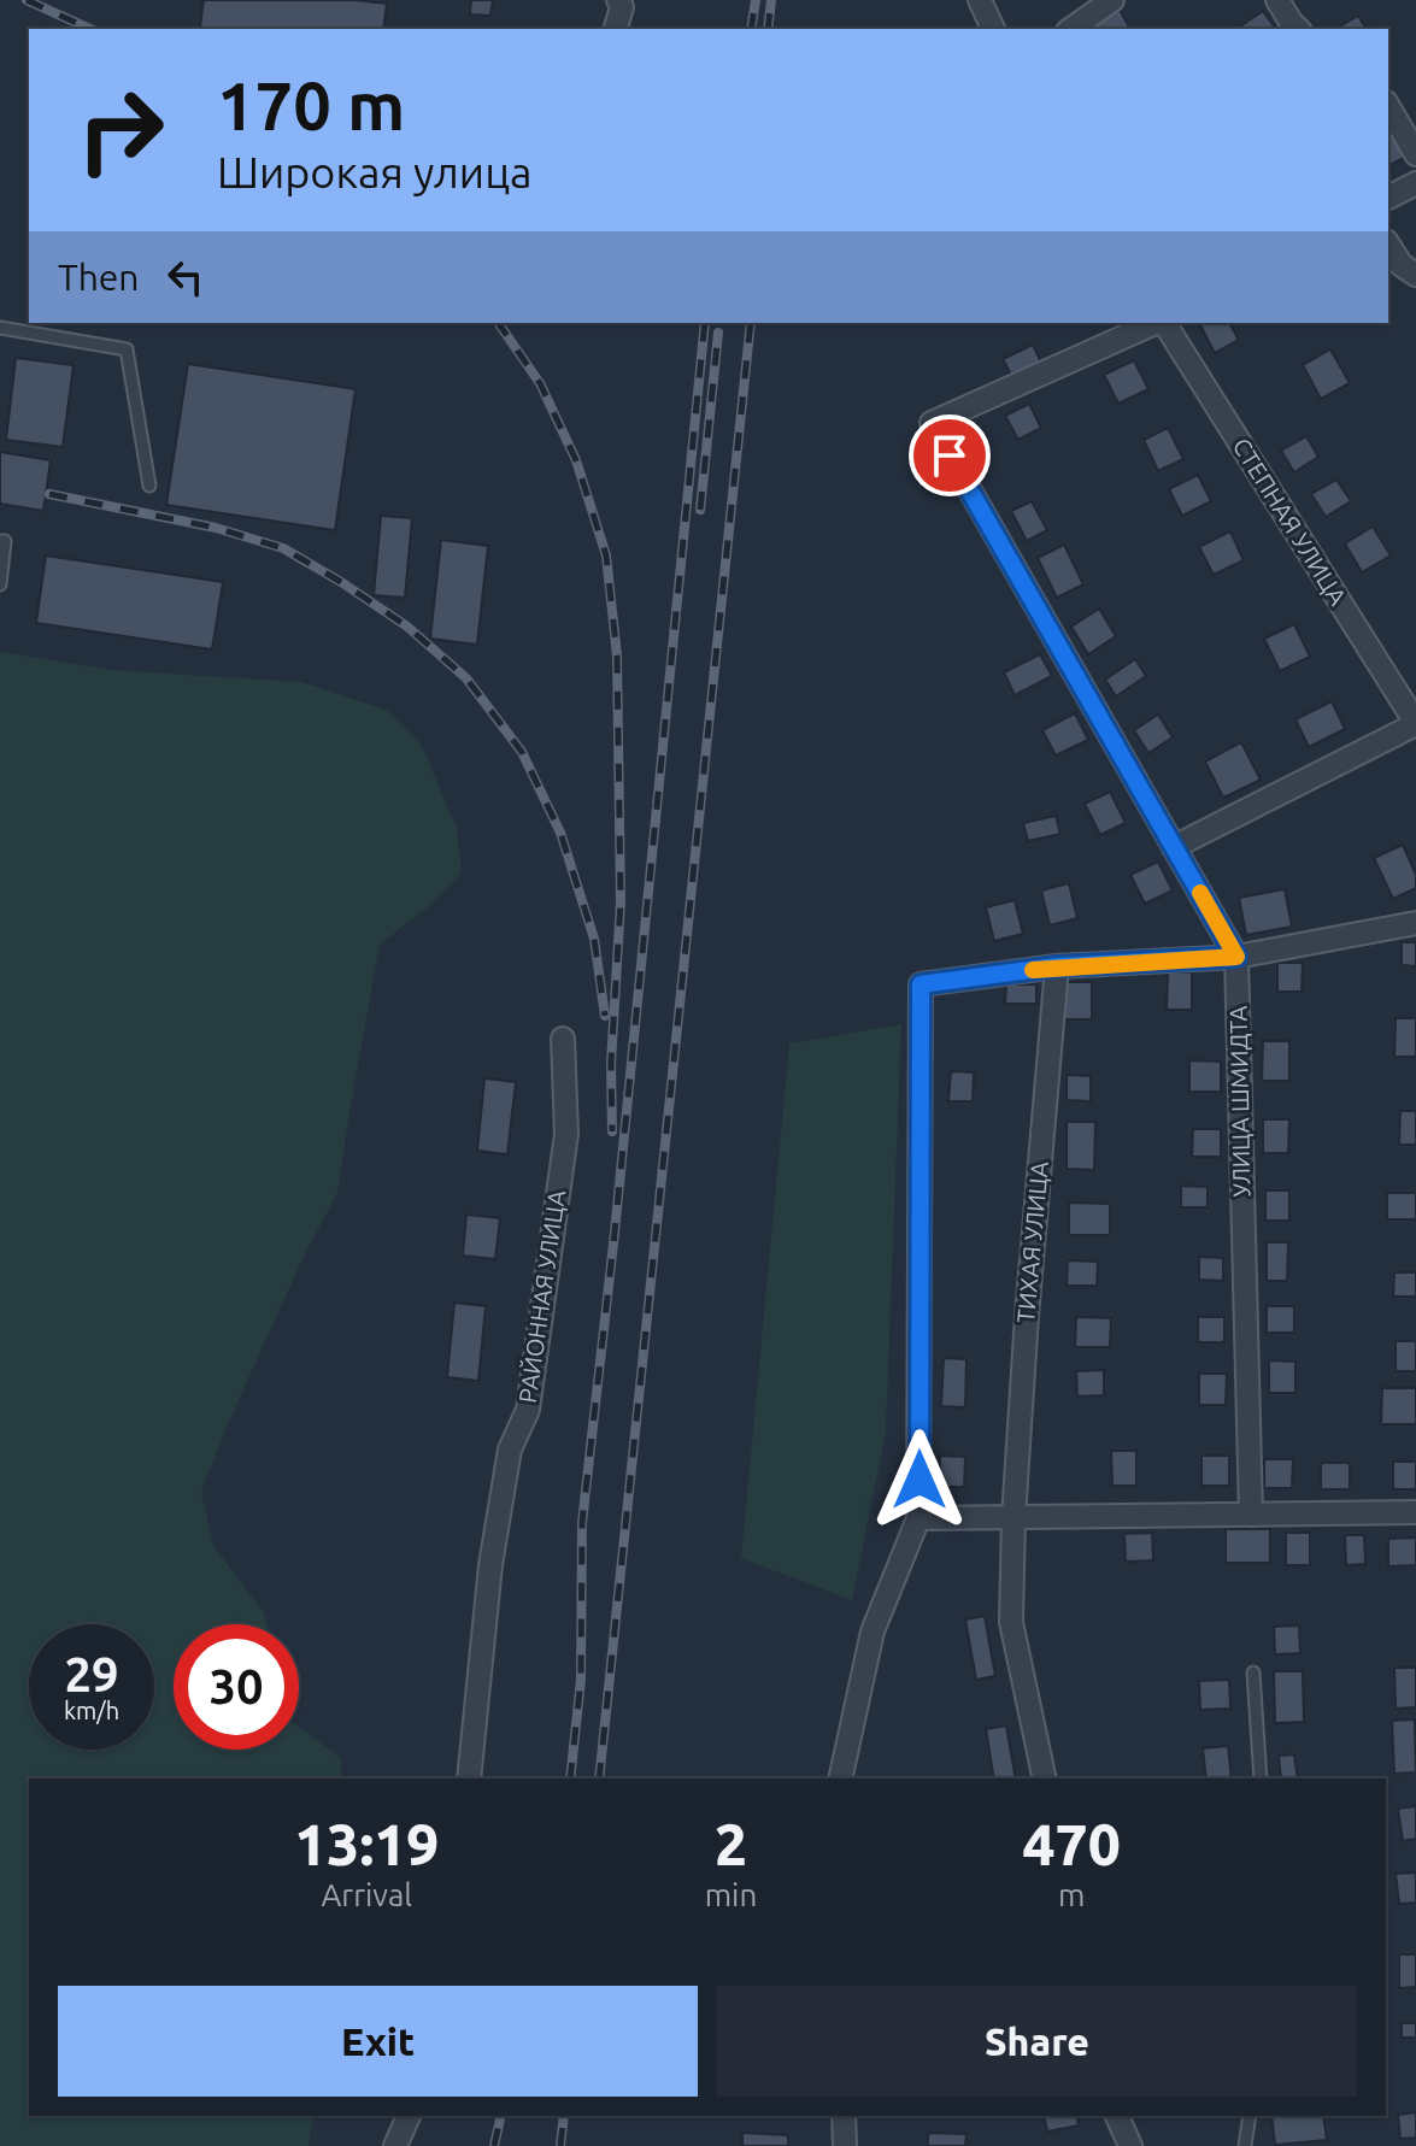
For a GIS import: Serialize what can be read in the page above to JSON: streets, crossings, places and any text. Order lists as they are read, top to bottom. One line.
{"streets":{"street":["СТЕПНАЯ УЛИЦА","УЛИЦА ШМИДТА","ТИХАЯ УЛИЦА","РАЙОННАЯ УЛИЦА"]},"page":{"turn":["170 m","Широкая улица"],"then":"Then","speed":"29 km/h","limit":"30","eta":["13:19","Arrival","2","min","470","m"],"buttons":["Exit","Share"]}}
